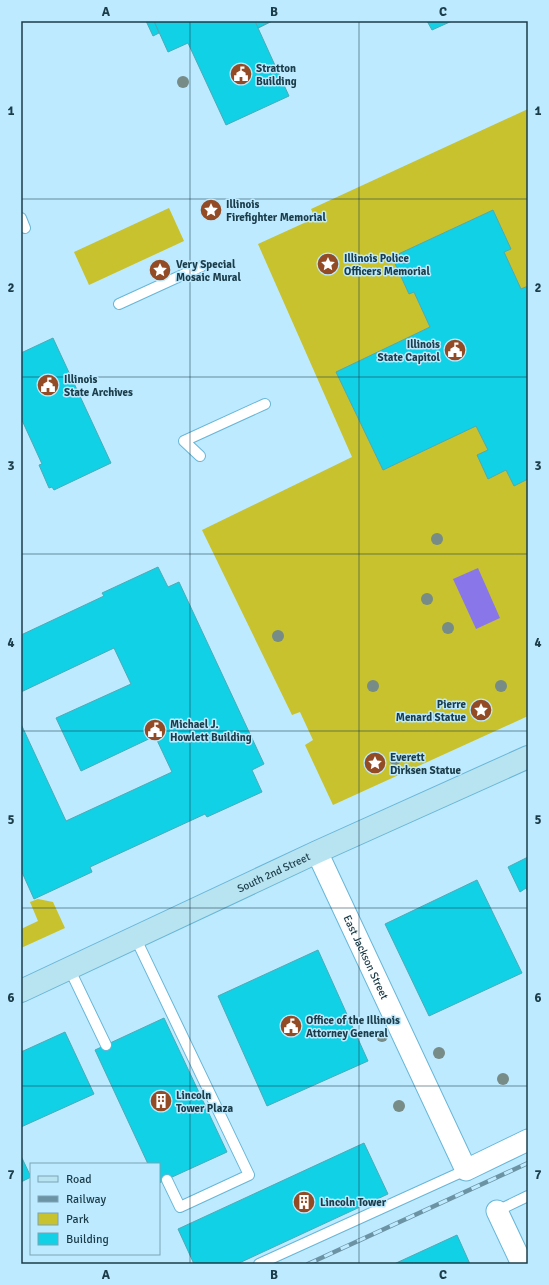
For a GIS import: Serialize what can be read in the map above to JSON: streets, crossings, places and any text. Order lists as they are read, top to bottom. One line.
{"streets":{"main road":["South 2nd Street"],"street":["East Jackson Street"]},"crossings":[["South 2nd Street","East Jackson Street"]],"places":{"public building":["Stratton Building","Illinois State Capitol","Illinois State Archives","Michael J. Howlett Building","Office of the Illinois Attorney General"],"place":["Illinois Firefighter Memorial","Illinois Police Officers Memorial","Very Special Mosaic Mural","Pierre Menard Statue","Everett Dirksen Statue"],"building":["Lincoln Tower Plaza","Lincoln Tower"]},"legend":["Road","Railway","Park","Building"],"grid":{"columns":["A","B","C"],"rows":["1","2","3","4","5","6","7"]}}
